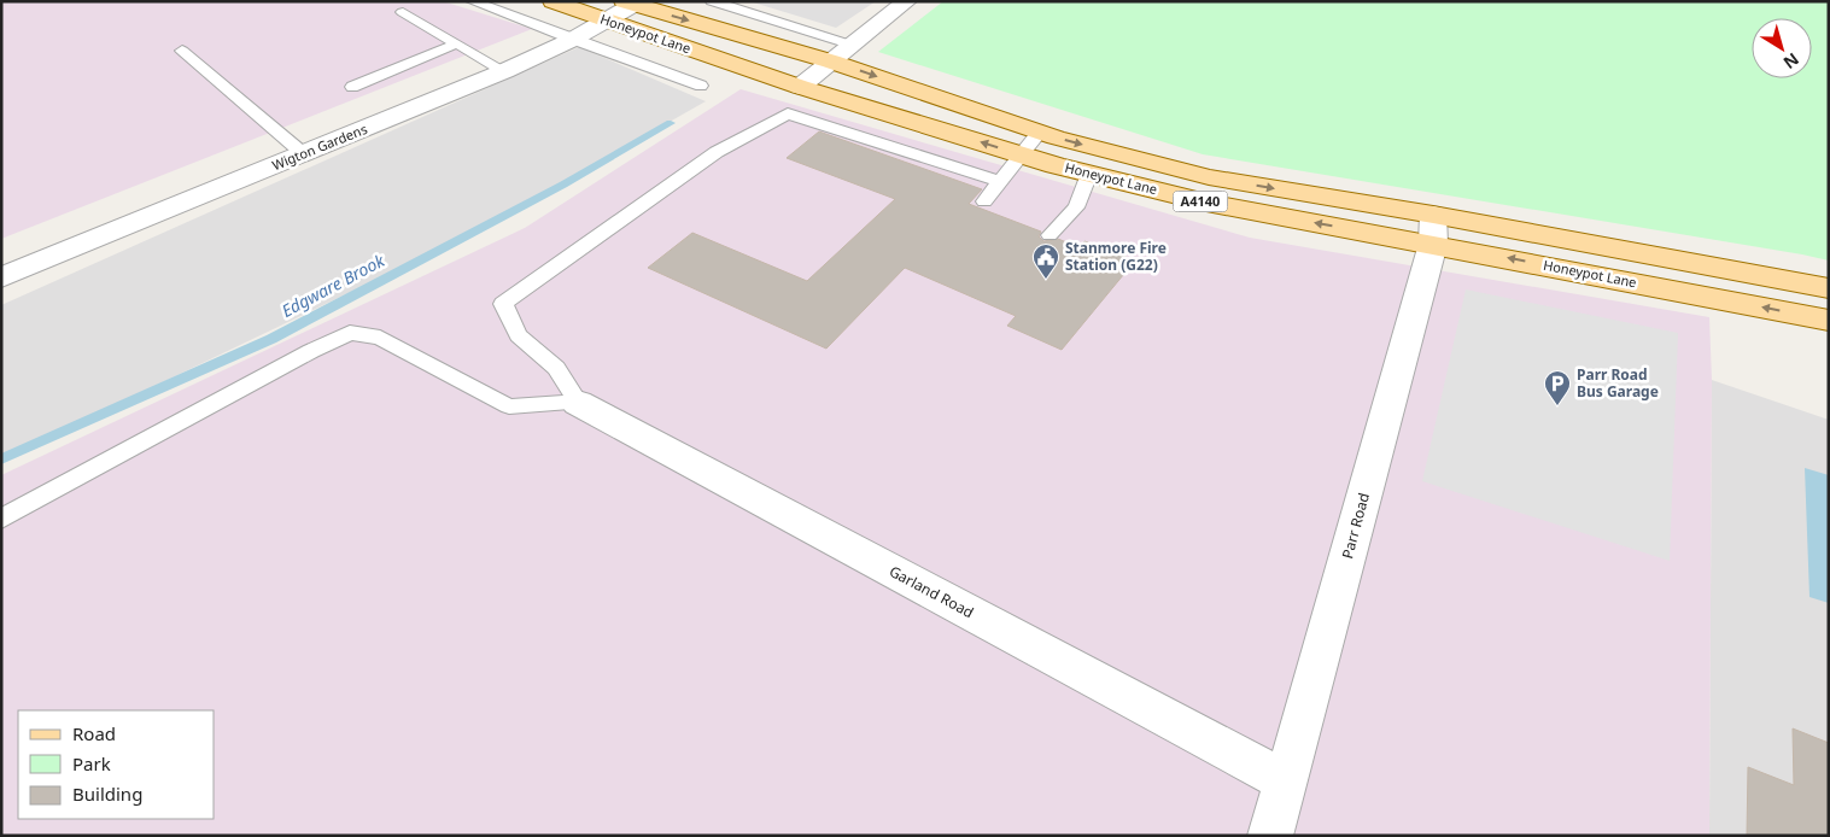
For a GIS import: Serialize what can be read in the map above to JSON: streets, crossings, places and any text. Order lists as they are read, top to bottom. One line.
{"streets":{"main road":["Honeypot Lane","A4140"],"street":["Wigton Gardens","Parr Road","Garland Road"]},"crossings":[["Honeypot Lane","Wigton Gardens"],["Honeypot Lane","Parr Road"],["Parr Road","Garland Road"]],"water":["Edgware Brook"],"places":{"public building":["Stanmore Fire Station (G22)"],"parking":["Parr Road Bus Garage"]},"legend":["Road","Park","Building"],"north":"bottom right"}
